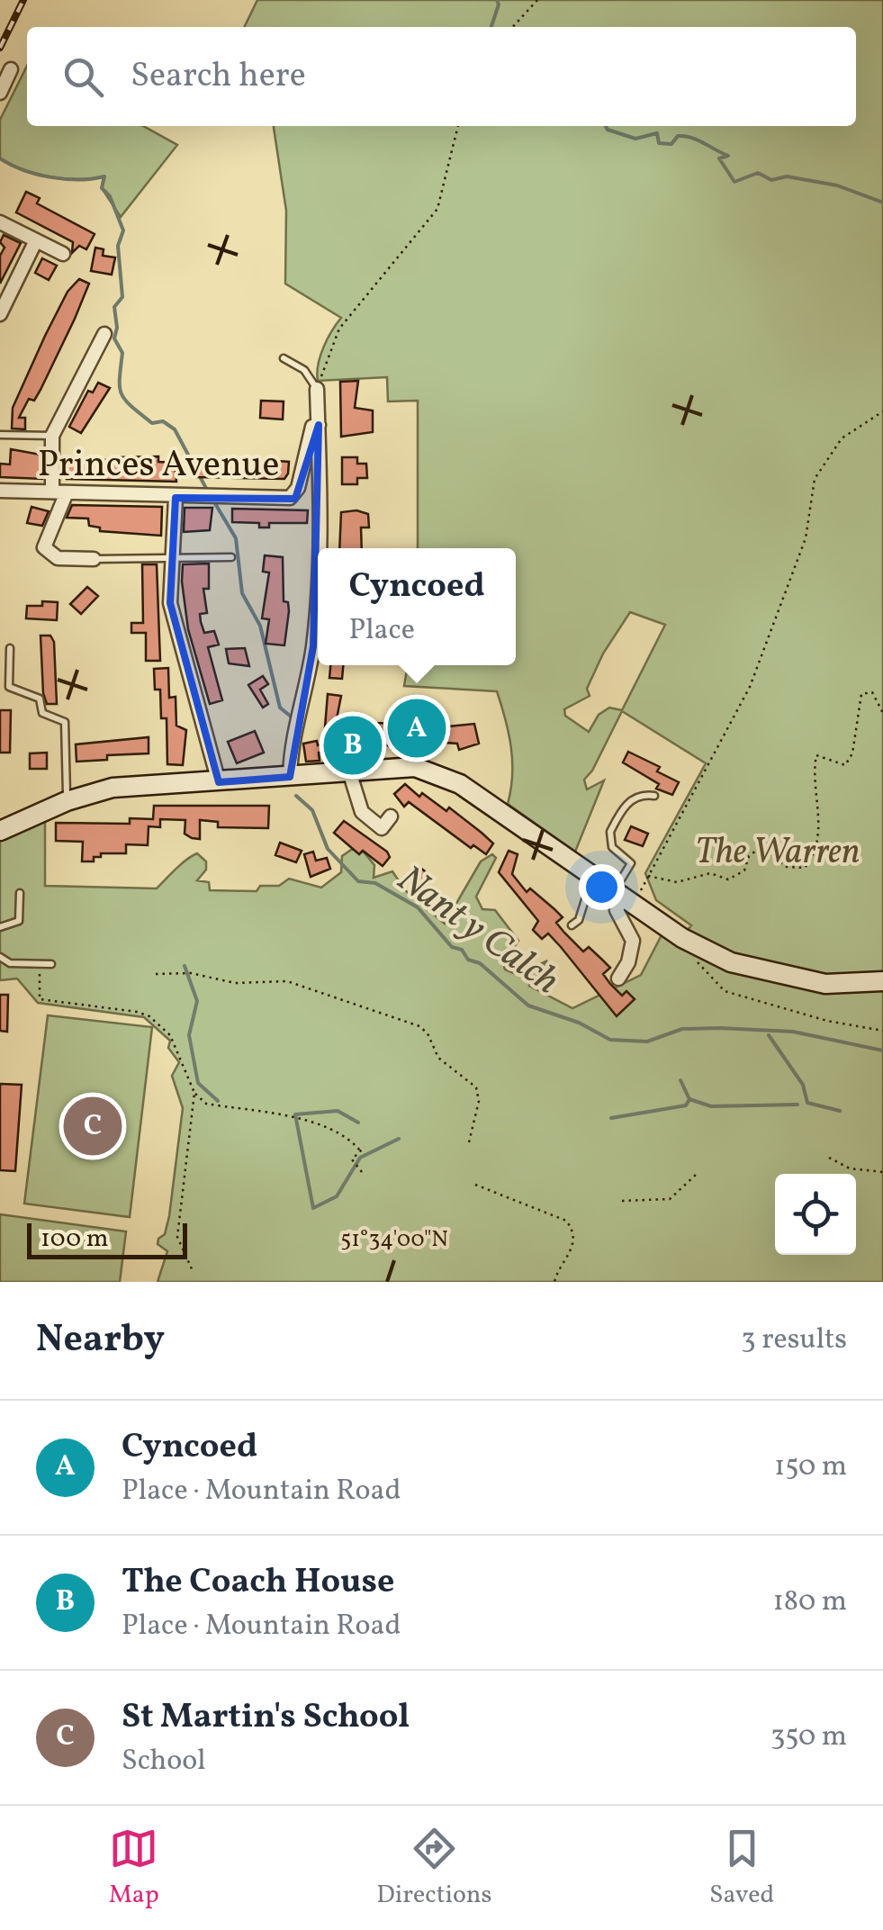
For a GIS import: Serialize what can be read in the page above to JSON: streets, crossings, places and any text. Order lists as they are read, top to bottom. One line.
{"streets":{"street":["Princes Avenue"]},"water":["Nant y Calch"],"parks":["The Warren"],"scale_bar":"100 m","page":{"search":"Search here","popup":["Cyncoed","Place"],"pins":["A","B","C"],"scale":"100 m","heading":["Nearby","3 results"],"list":[{"mark":"A","name":"Cyncoed","note":"Place · Mountain Road","value":"150 m"},{"mark":"B","name":"The Coach House","note":"Place · Mountain Road","value":"180 m"},{"mark":"C","name":"St Martin's School","note":"School","value":"350 m"}],"nav":["Map","Directions","Saved"]},"coordinates":["51°34'00\"N"]}
